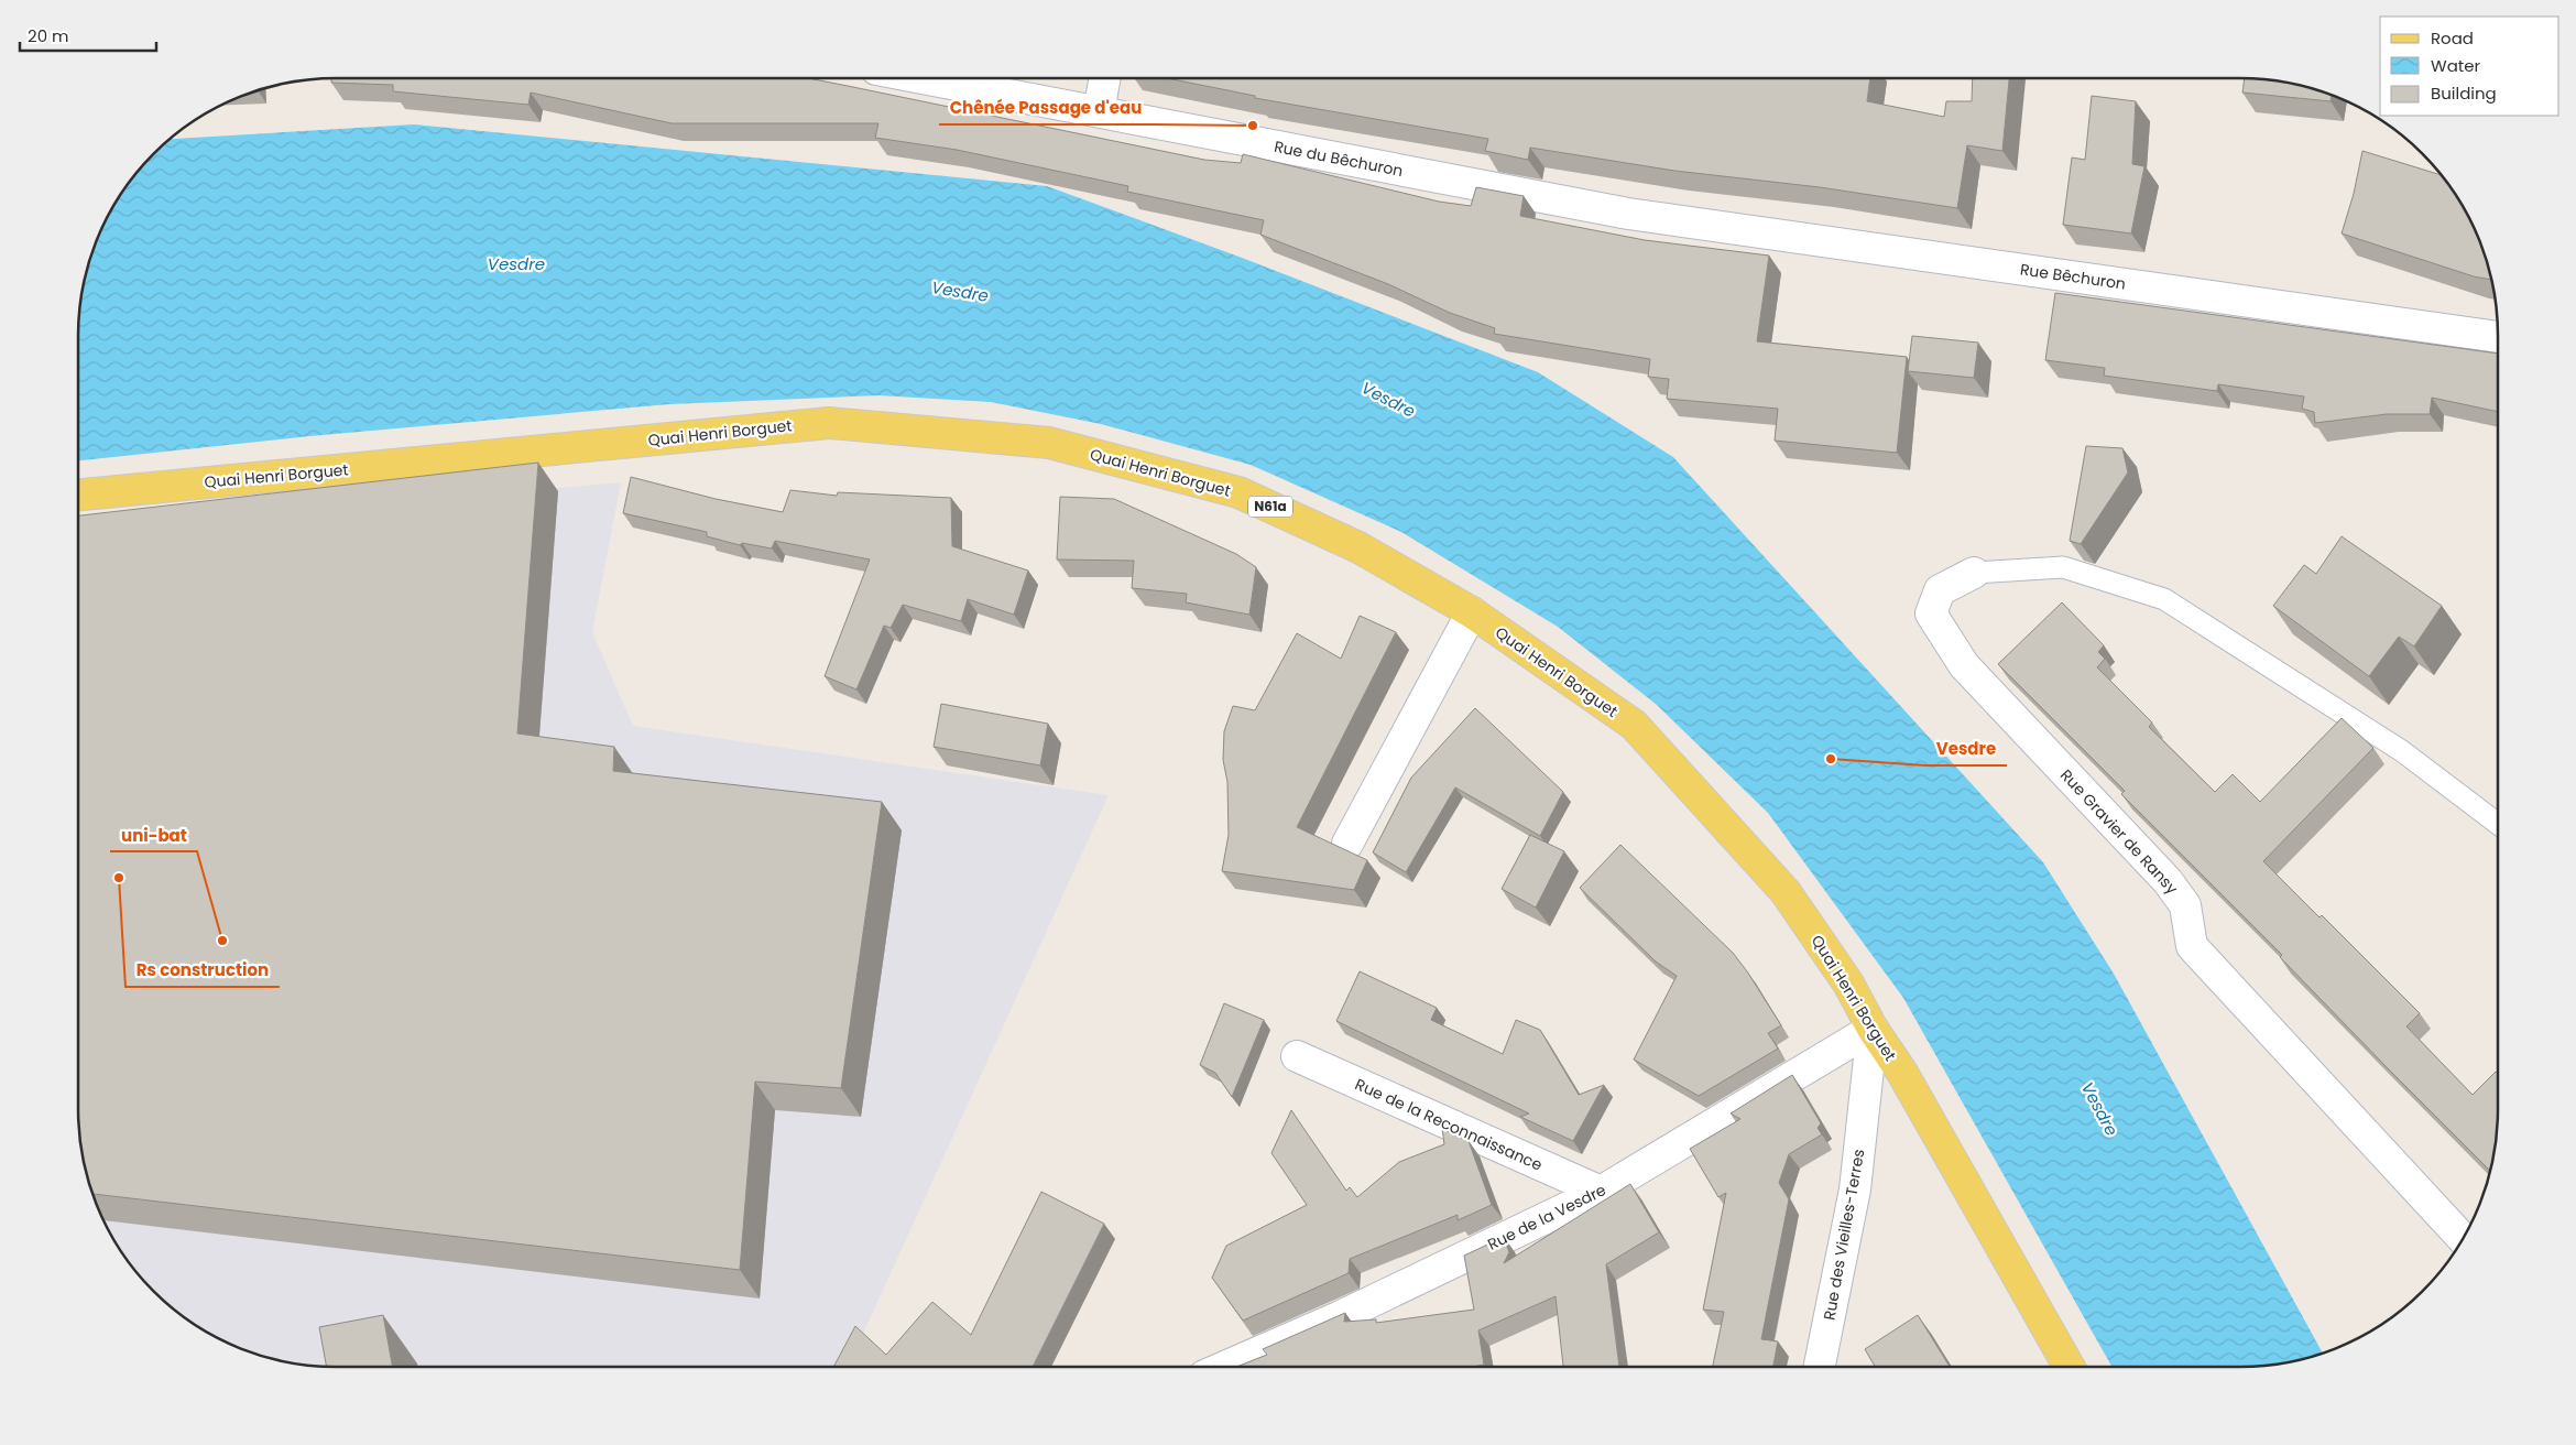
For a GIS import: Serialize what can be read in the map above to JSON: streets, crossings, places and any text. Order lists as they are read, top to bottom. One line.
{"streets":{"main road":["Quai Henri Borguet","N61a"],"street":["Rue du Bêchuron","Rue Bêchuron","Rue Gravier de Ransy","Rue de la Reconnaissance","Rue de la Vesdre","Rue des Vieilles-Terres"]},"crossings":[["Rue du Bêchuron","Rue Bêchuron"],["Quai Henri Borguet","Rue de la Vesdre"],["Quai Henri Borguet","Rue des Vieilles-Terres"],["Rue de la Reconnaissance","Rue de la Vesdre"],["Rue de la Vesdre","Rue des Vieilles-Terres"]],"water":["Vesdre"],"places":["Chênée Passage d'eau","Vesdre","Rs construction","uni-bat"],"legend":["Road","Water","Building"],"scale_bar":"20 m"}
